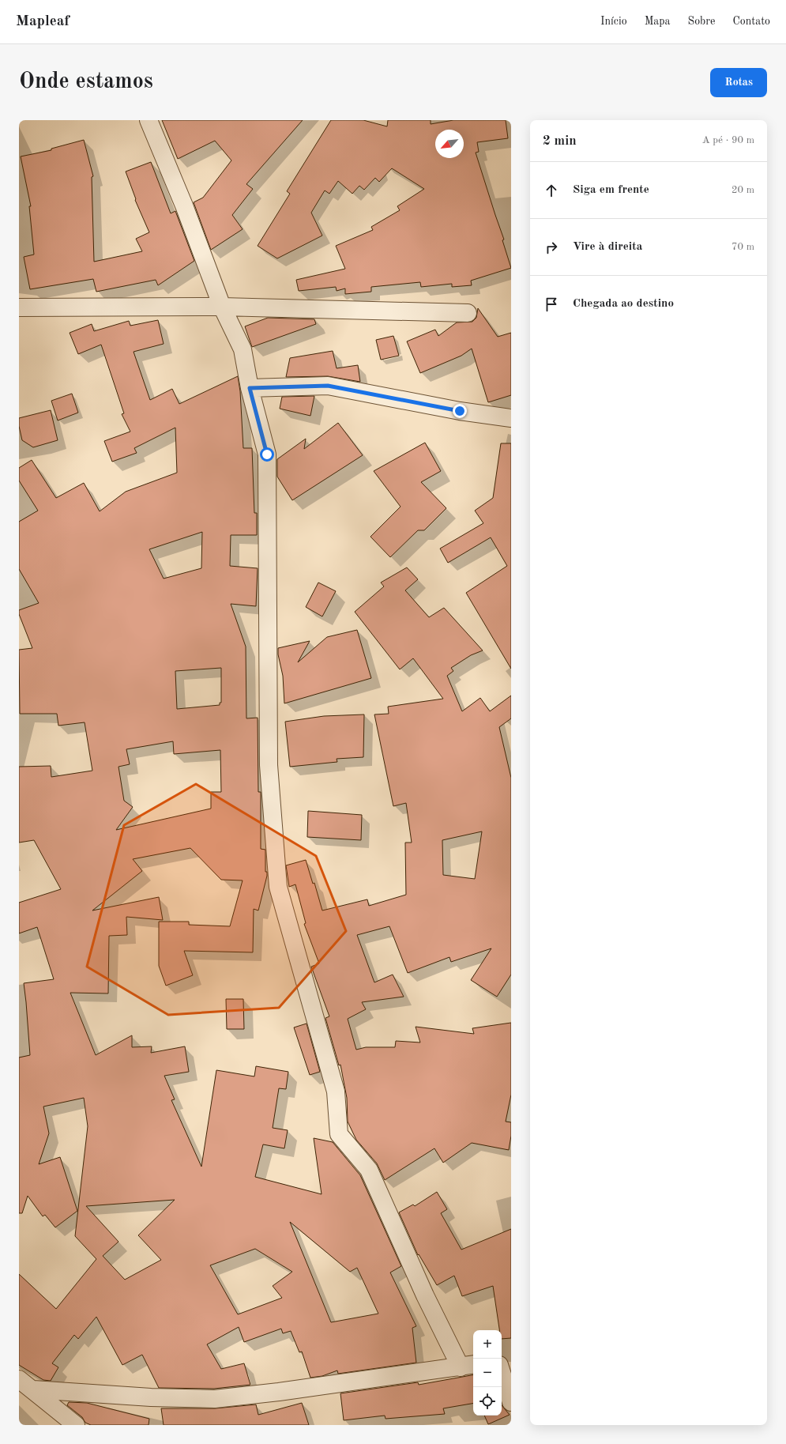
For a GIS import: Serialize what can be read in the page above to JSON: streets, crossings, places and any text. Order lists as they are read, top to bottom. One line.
{"north":"bottom left","page":{"header":"Mapleaf","nav":["Início","Mapa","Sobre","Contato"],"buttons":"Rotas","title":"Onde estamos","heading":["2 min","A pé · 90 m"],"list":[["Siga em frente","20 m"],["Vire à direita","70 m"],"Chegada ao destino"],"map_buttons":["+","−"]}}
